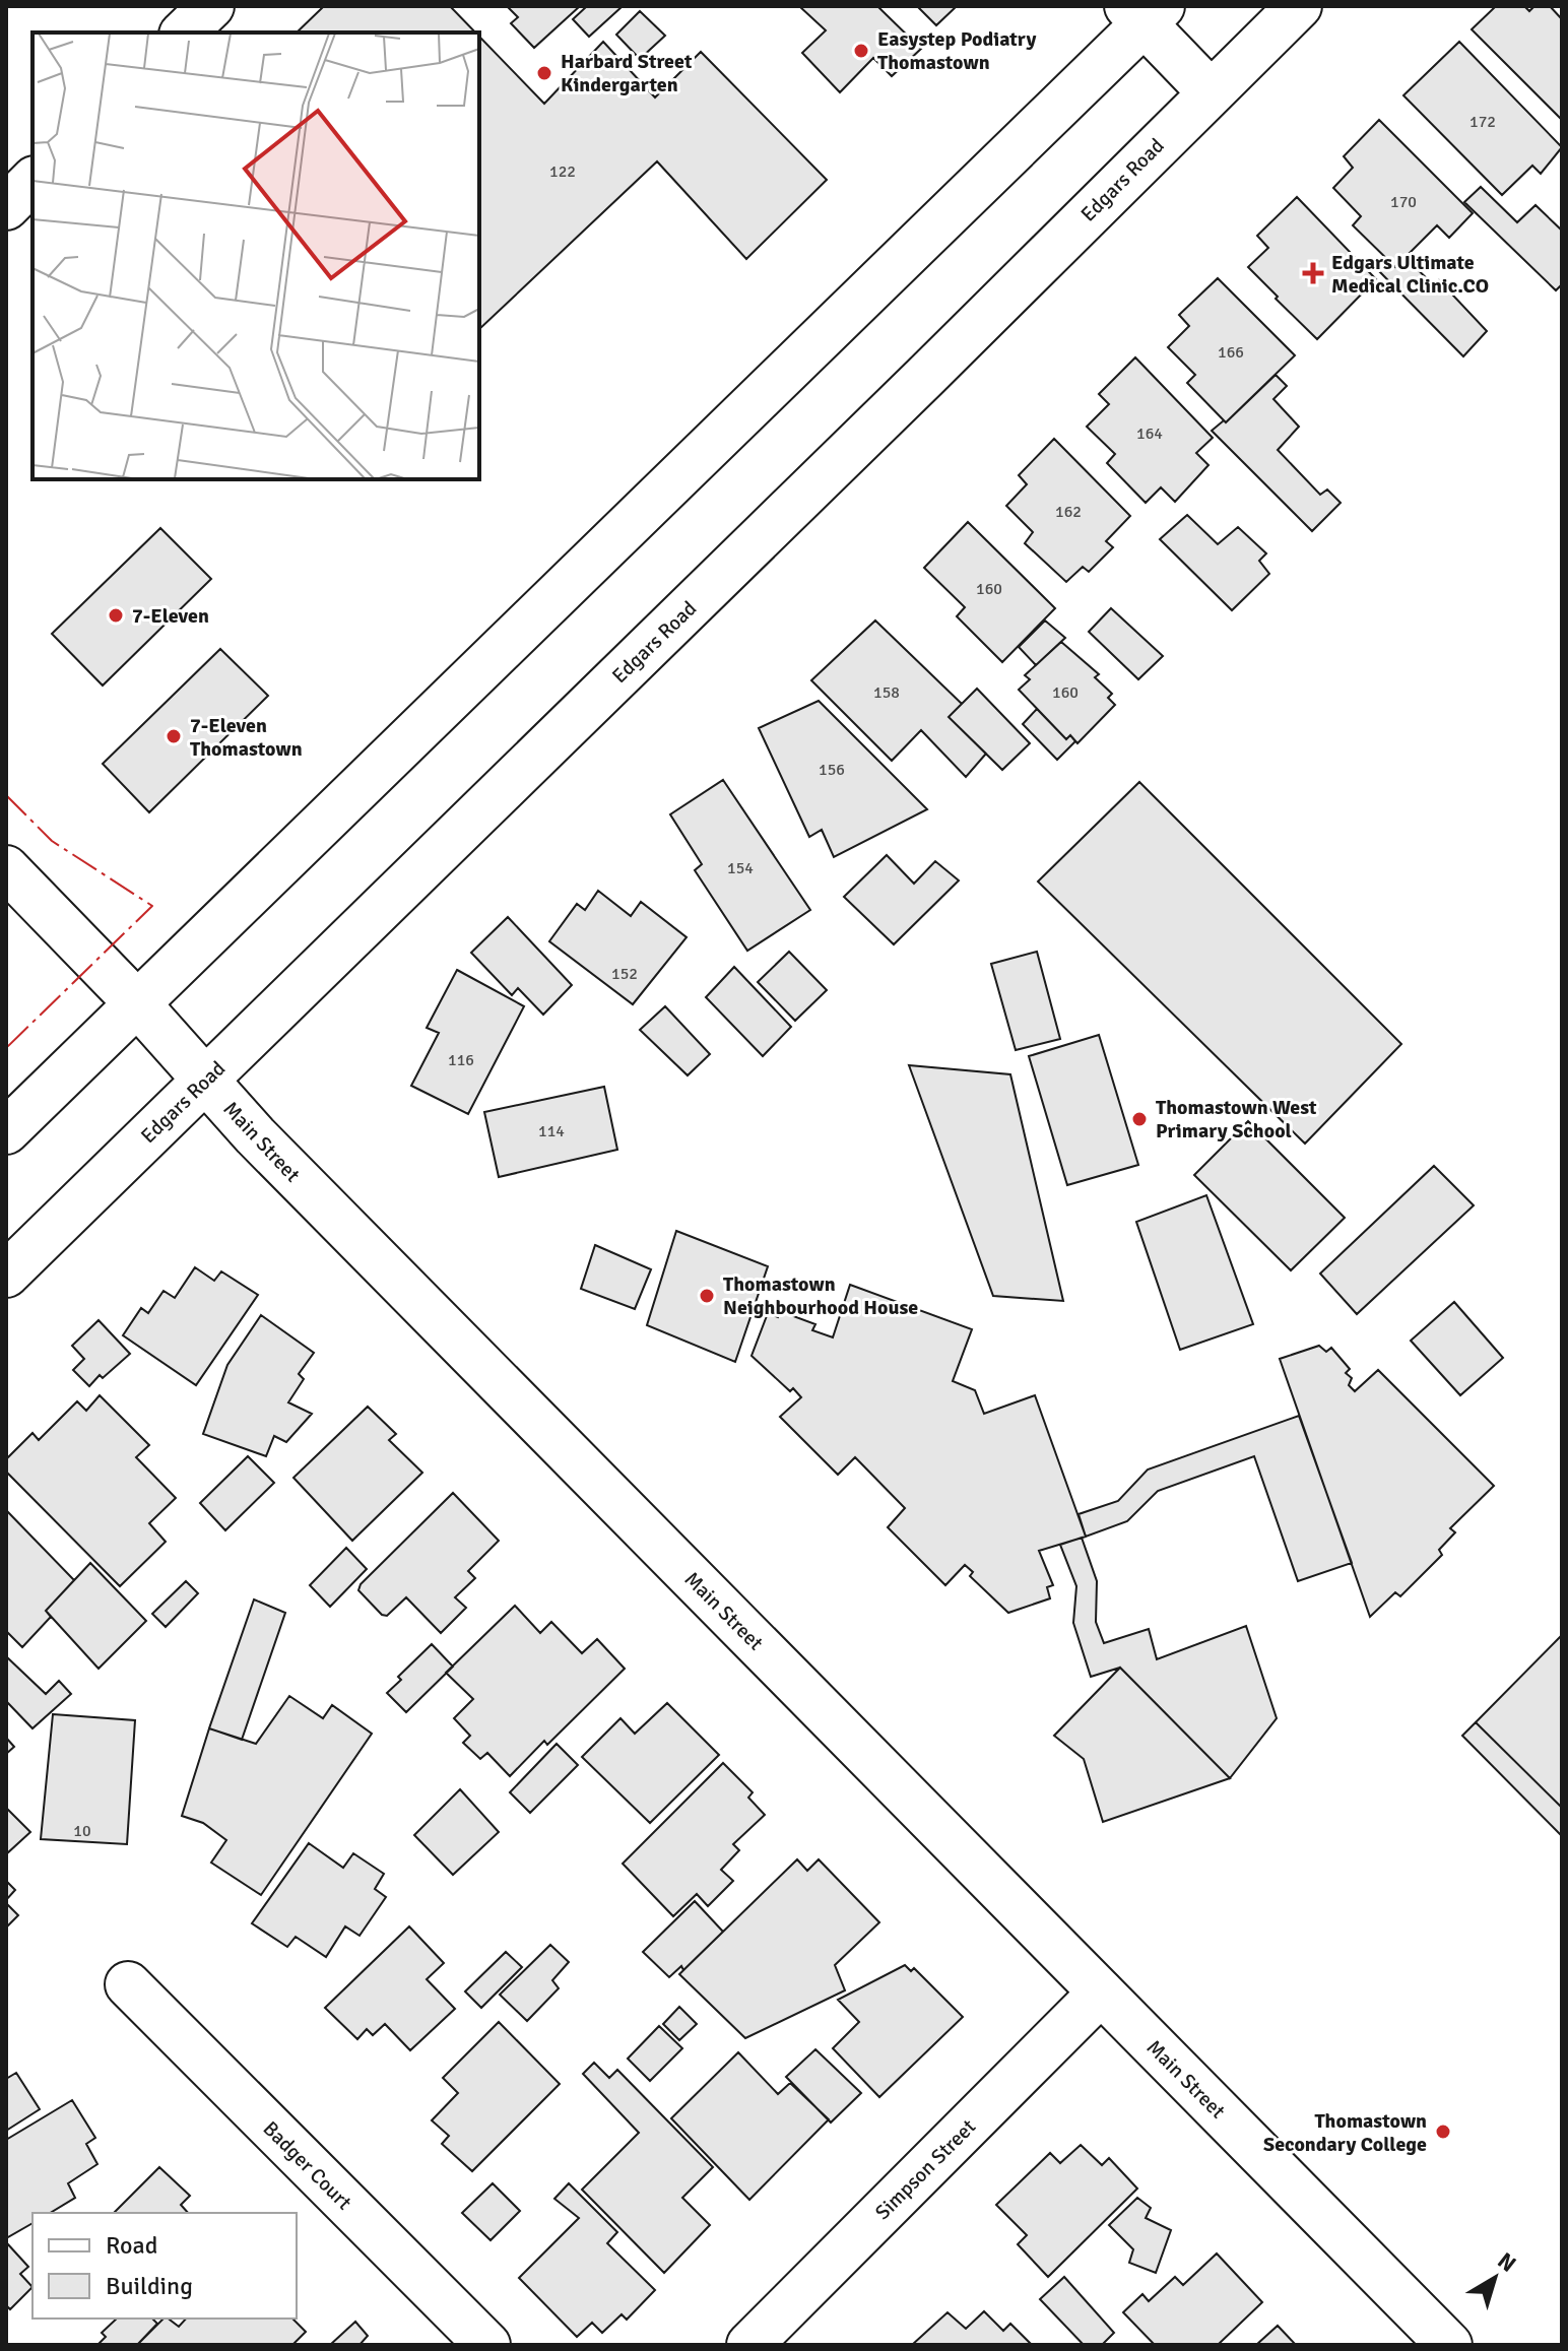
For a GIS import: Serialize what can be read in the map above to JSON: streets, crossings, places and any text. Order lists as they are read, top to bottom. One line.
{"streets":{"main road":["Edgars Road","Main Street","Badger Court","Simpson Street"]},"crossings":[["Edgars Road","Main Street"],["Main Street","Simpson Street"]],"places":{"other":["Easystep Podiatry Thomastown","Harbard Street Kindergarten","7-Eleven","7-Eleven Thomastown","Thomastown West Primary School","Thomastown Neighbourhood House","Thomastown Secondary College"],"health":["Edgars Ultimate Medical Clinic.CO"]},"house_numbers":["172","122","170","166","164","162","160","158","160","156","154","152","116","114","10"],"legend":["Road","Building"],"north":"top right"}
